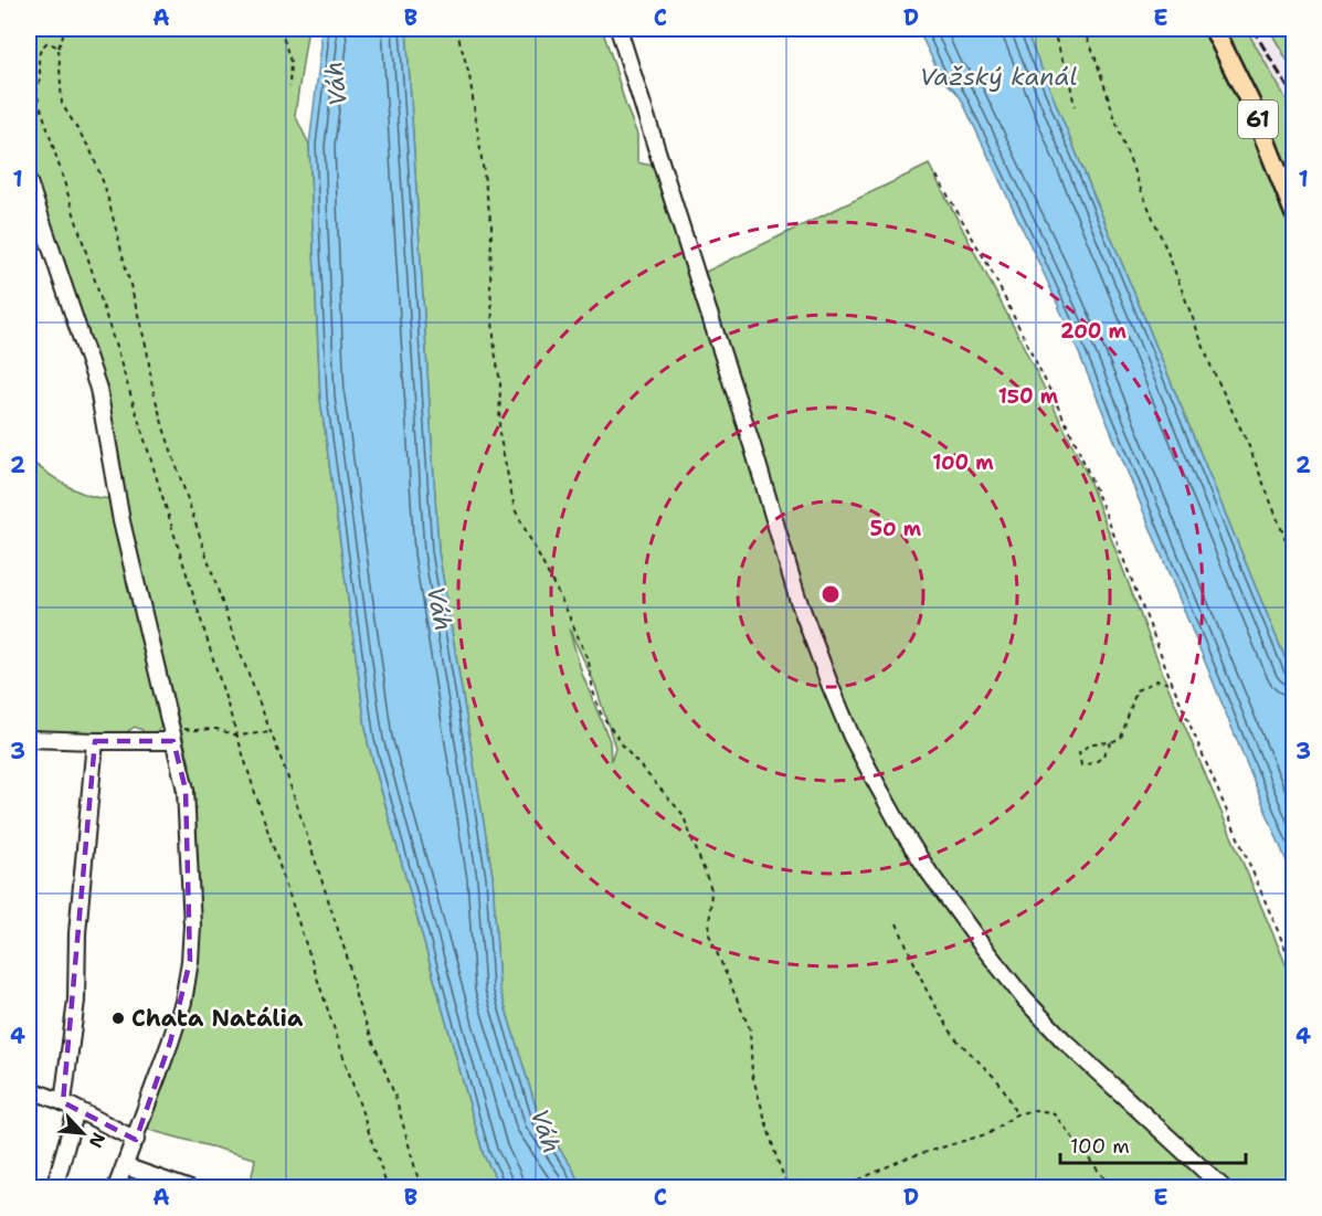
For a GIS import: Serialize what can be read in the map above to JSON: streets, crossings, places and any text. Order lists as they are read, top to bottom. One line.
{"streets":{"main road":["61"]},"water":["Važský kanál","Váh"],"places":["Chata Natália"],"scale_bar":"100 m","north":"bottom right","grid":{"columns":["A","B","C","D","E"],"rows":["1","2","3","4"]},"rings":["200 m","150 m","100 m","50 m"]}
